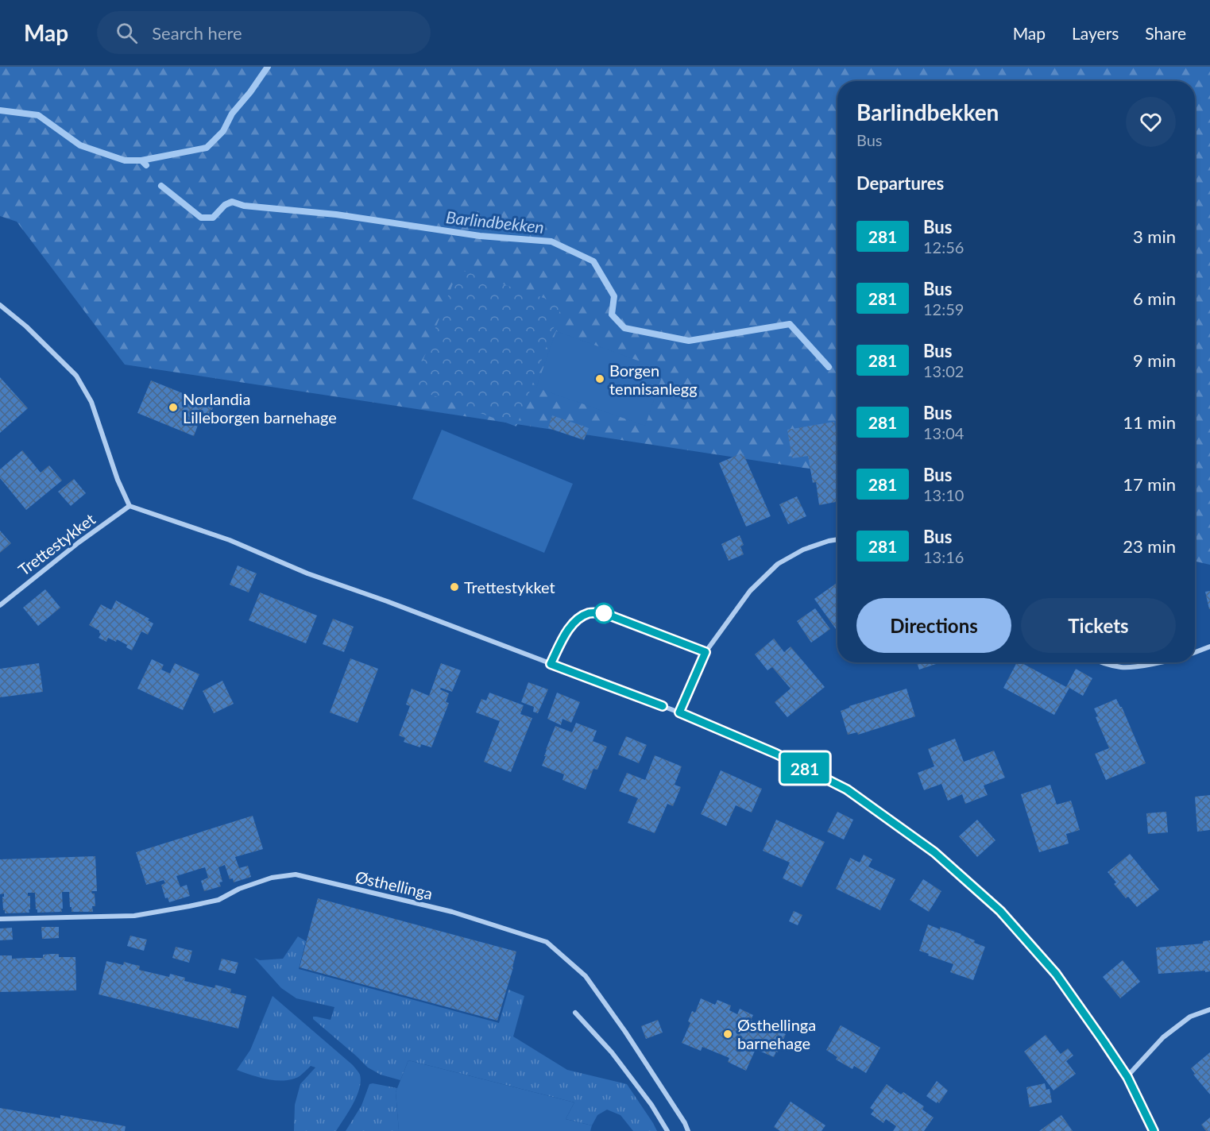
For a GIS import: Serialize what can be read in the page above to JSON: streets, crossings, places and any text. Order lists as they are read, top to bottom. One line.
{"streets":{"street":["Trettestykket","Østhellinga"]},"water":["Barlindbekken"],"places":["Borgen tennisanlegg","Norlandia Lilleborgen barnehage","Trettestykket","Østhellinga barnehage"],"lines":["bus line 281"],"page":{"header":"Map","search":"Search here","nav":["Map","Layers","Share"],"on_map":"281","heading":[["Barlindbekken","Bus"],"Departures"],"list":[{"mark":"281","name":"Bus","note":"12:56","value":"3 min"},{"mark":"281","name":"Bus","note":"12:59","value":"6 min"},{"mark":"281","name":"Bus","note":"13:02","value":"9 min"},{"mark":"281","name":"Bus","note":"13:04","value":"11 min"},{"mark":"281","name":"Bus","note":"13:10","value":"17 min"},{"mark":"281","name":"Bus","note":"13:16","value":"23 min"}],"buttons":["Directions","Tickets"]}}
